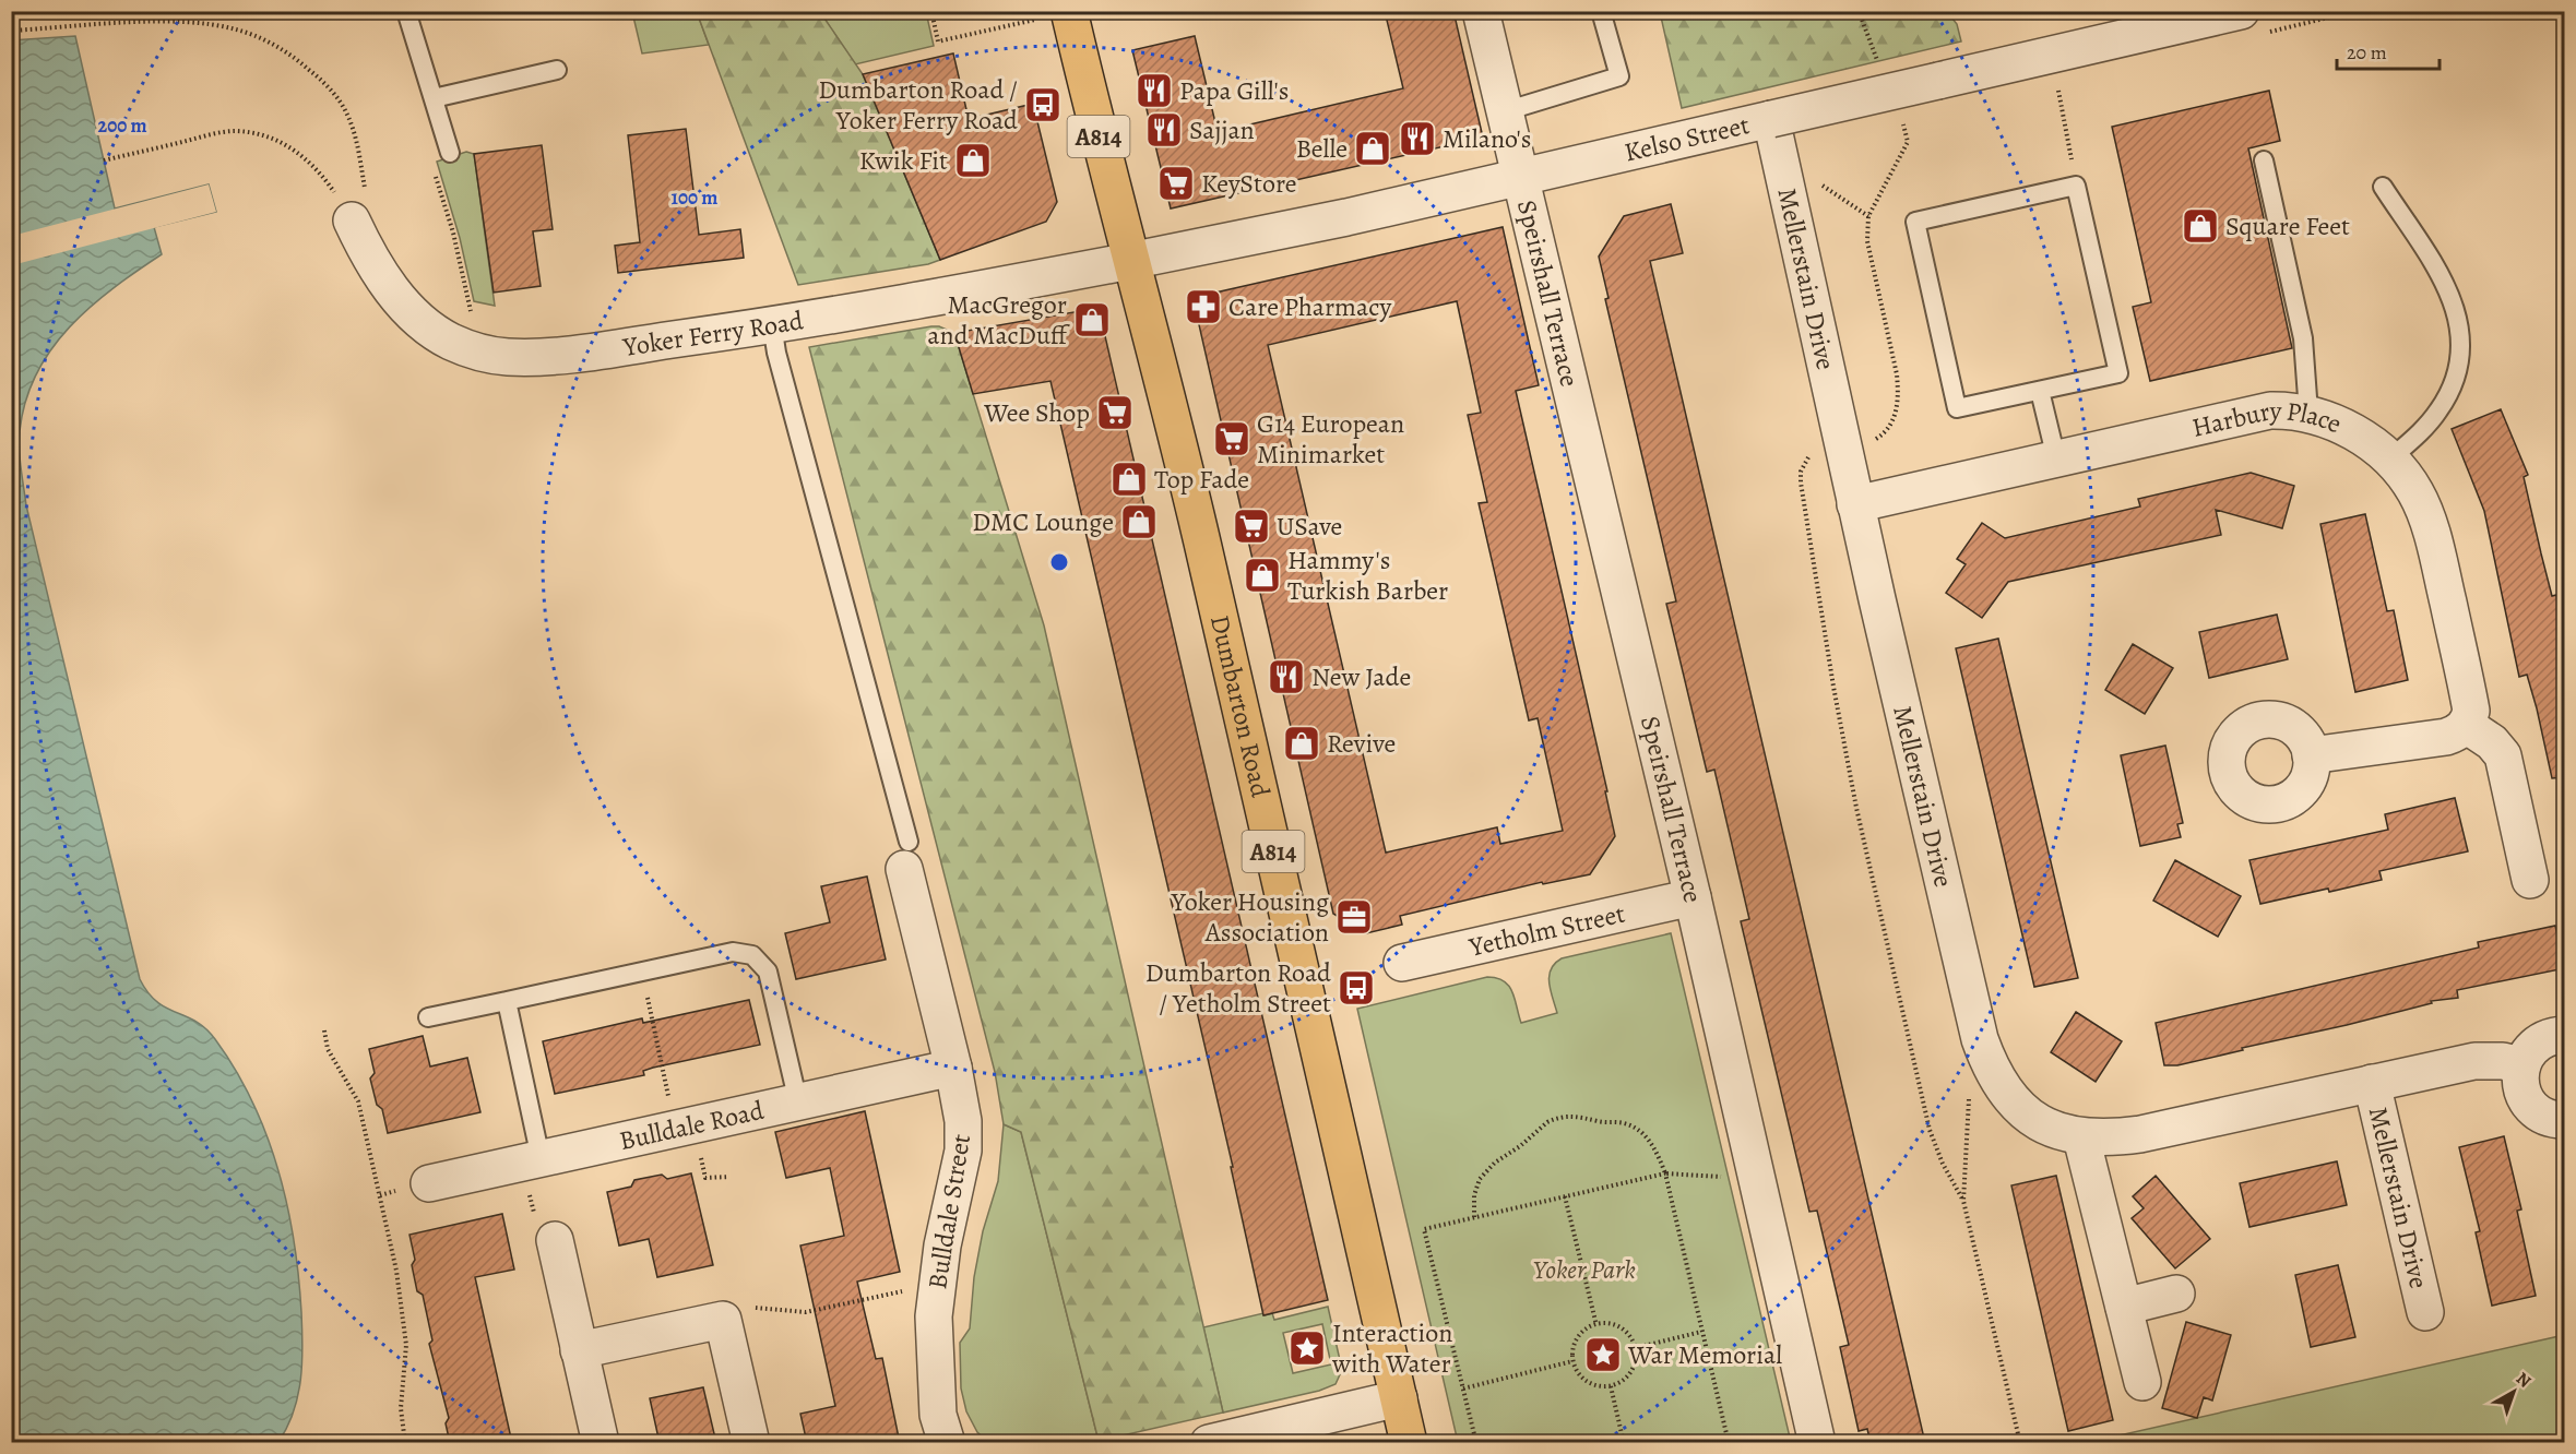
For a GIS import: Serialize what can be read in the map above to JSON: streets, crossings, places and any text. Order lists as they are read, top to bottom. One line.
{"streets":{"main road":["A814","Dumbarton Road"],"street":["Kelso Street","Mellerstain Drive","Speirshall Terrace","Yoker Ferry Road","Harbury Place","Yetholm Street","Bulldale Road","Bulldale Street"]},"crossings":[["Kelso Street","Mellerstain Drive"],["Kelso Street","Speirshall Terrace"],["Kelso Street","Yoker Ferry Road"],["Kelso Street","Dumbarton Road"],["Mellerstain Drive","Harbury Place"],["Speirshall Terrace","Yetholm Street"],["Yoker Ferry Road","Dumbarton Road"],["Bulldale Road","Bulldale Street"]],"parks":["Yoker Park"],"places":{"restaurant":["Papa Gill's","Sajjan","Milano's","New Jade"],"bus stop":["Dumbarton Road / Yoker Ferry Road","Dumbarton Road / Yetholm Street"],"shop":["Belle","Kwik Fit","Square Feet","MacGregor and MacDuff","Top Fade","DMC Lounge","Hammy's Turkish Barber","Revive"],"supermarket":["KeyStore","Wee Shop","G14 European Minimarket","USave"],"pharmacy":["Care Pharmacy"],"office":["Yoker Housing Association"],"place":["Interaction with Water","War Memorial"]},"scale_bar":"20 m","north":"top right","rings":["200 m","100 m"]}
